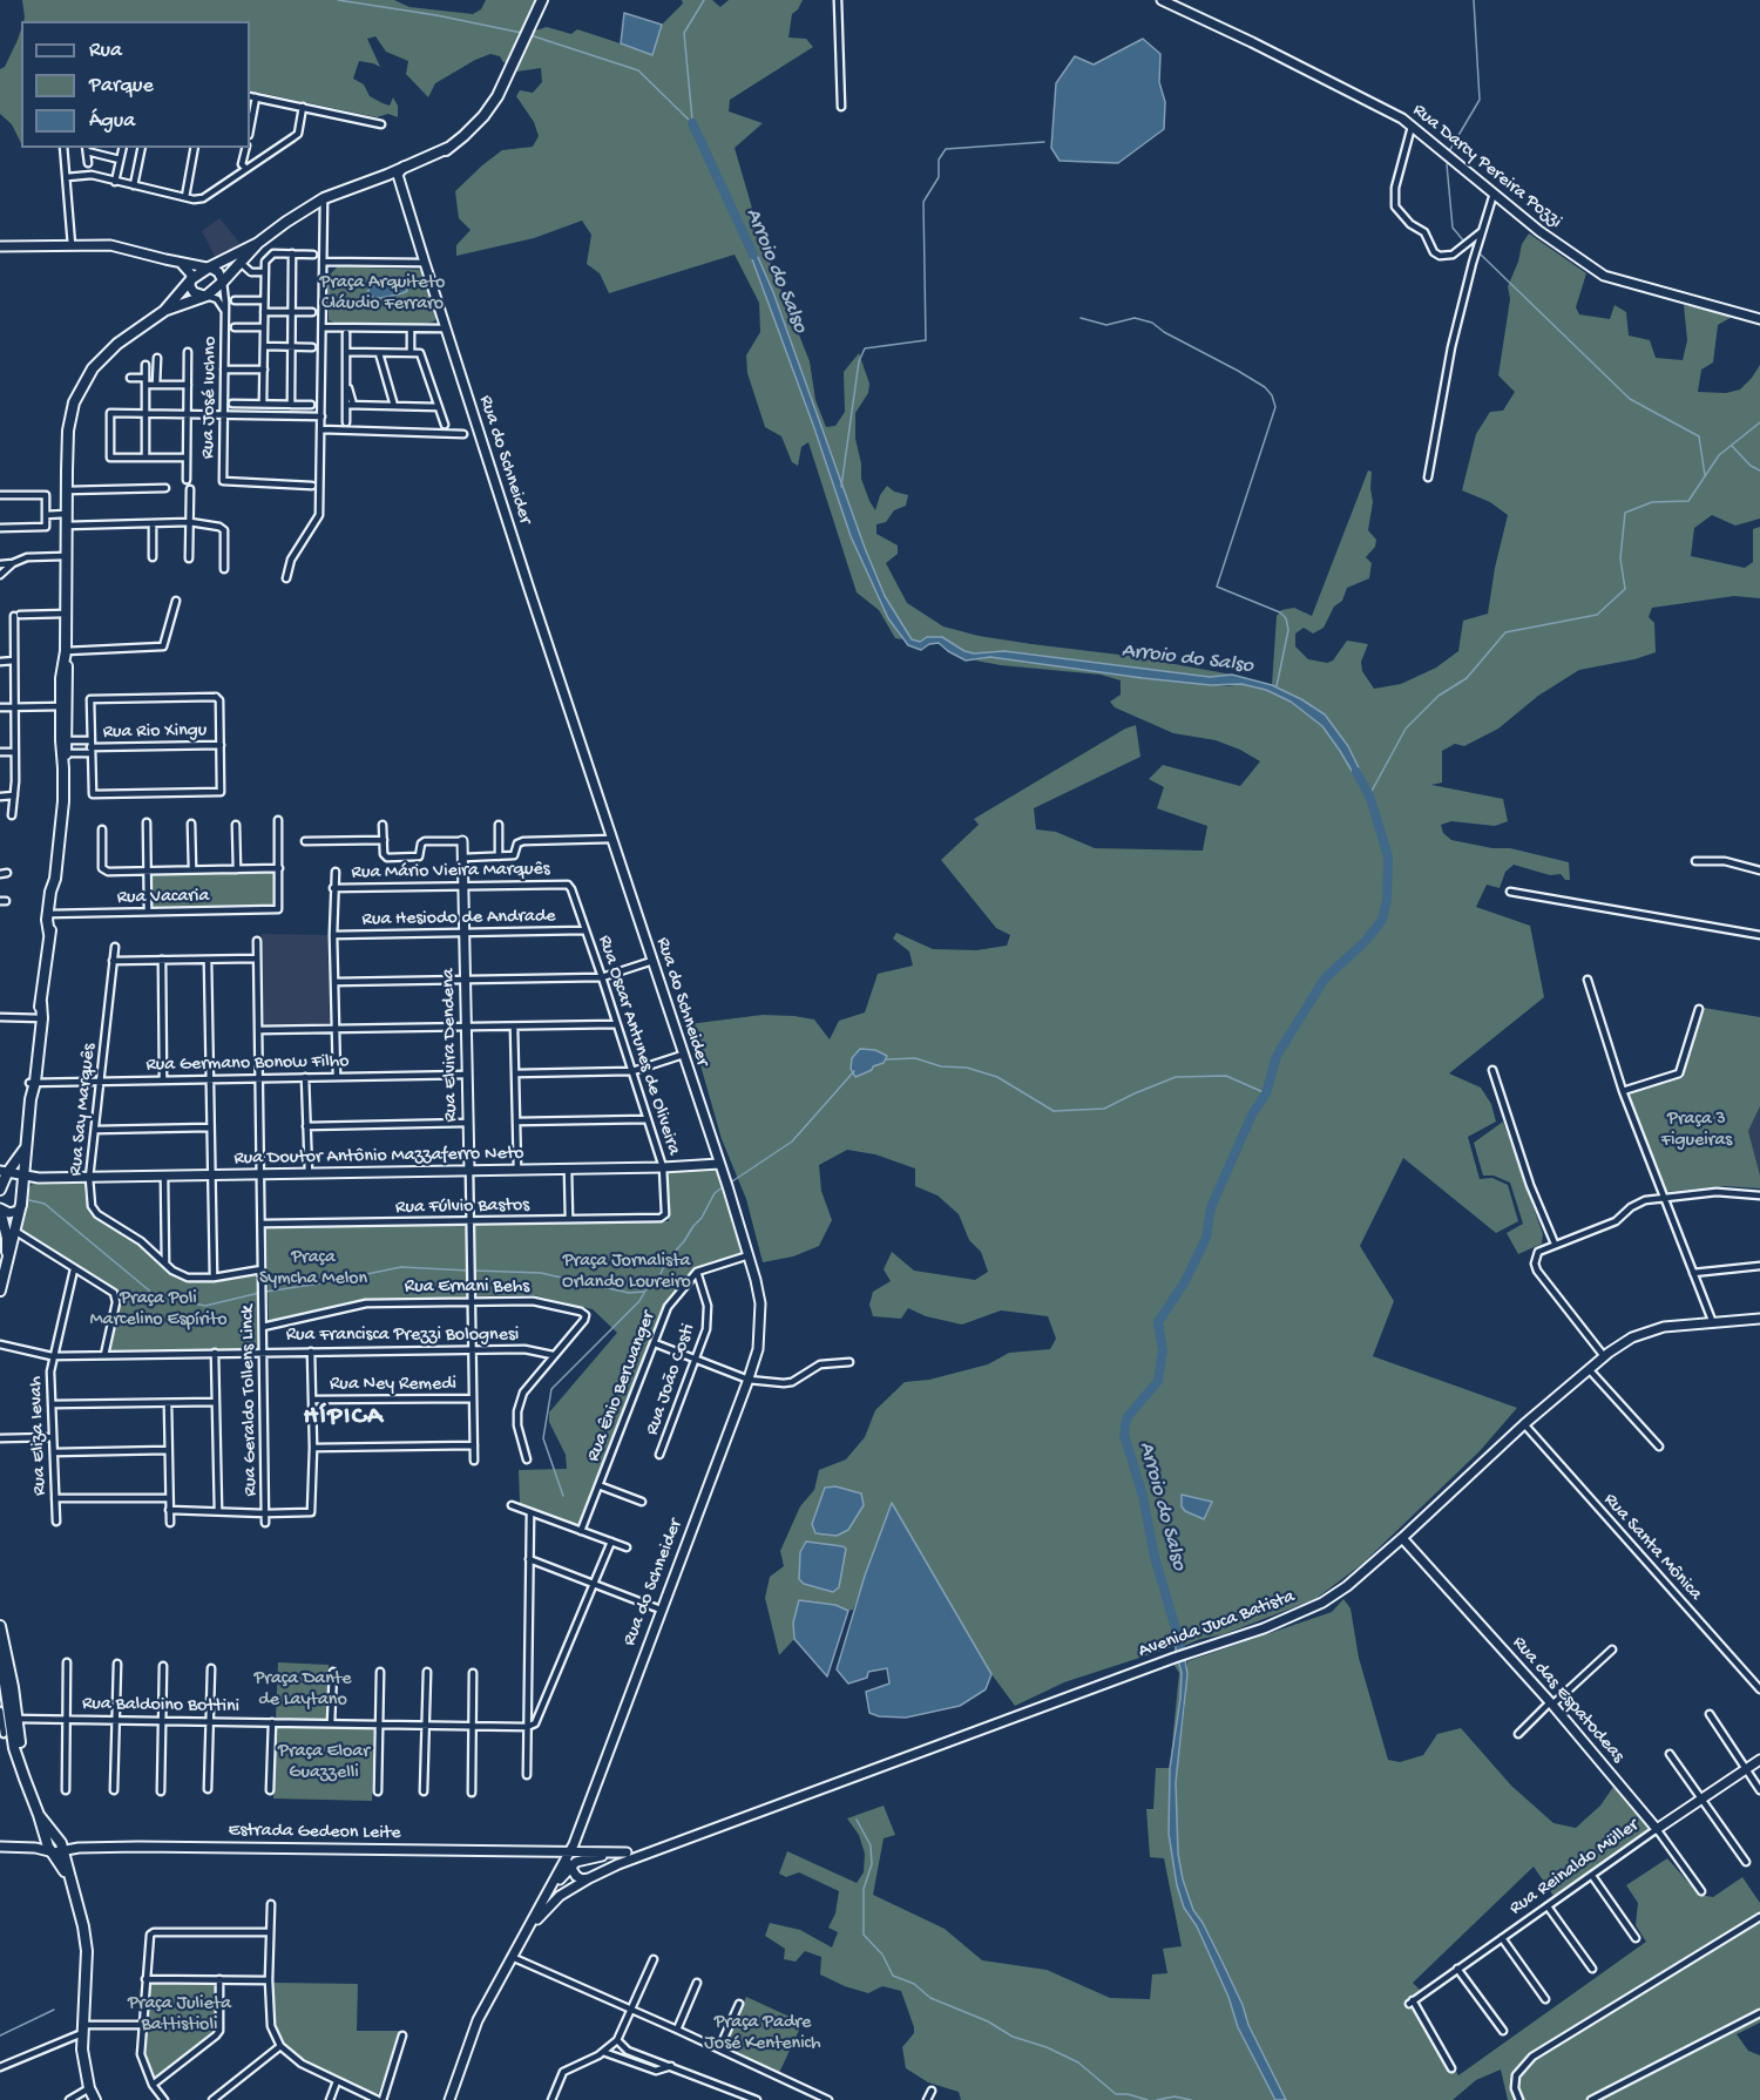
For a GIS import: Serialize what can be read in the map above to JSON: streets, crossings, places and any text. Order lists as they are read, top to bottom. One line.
{"streets":{"main road":["Rua Darcy Pereira Pozzi","Rua do Schneider","Rua Elvira Dendena","Rua Doutor Antônio Mazzaferro Neto","Avenida Juca Batista","Rua das Espatodeas","Estrada Gedeon Leite","Rua Reinaldo Müller"],"street":["Rua José Iuchno","Rua Rio Xingu","Rua Mário Vieira Marquês","Rua Vacaria","Rua Hesiodo de Andrade","Rua Oscar Antunes de Oliveira","Rua Germano Bonow Filho","Rua Say Marquês","Rua Fúlvio Bastos","Rua Ernani Behs","Rua Francisca Prezzi Bolognesi","Rua João Costi","Rua Ney Remedi","Rua Ênio Berwanger","Rua Geraldo Tollens Linck","Rua Eliza Ievah","Rua Santa Mônica","Rua Baldoino Bottini"]},"crossings":[["Rua do Schneider","Rua Doutor Antônio Mazzaferro Neto"],["Rua do Schneider","Avenida Juca Batista"],["Rua do Schneider","Estrada Gedeon Leite"],["Rua Mário Vieira Marquês","Rua Elvira Dendena"],["Rua Mário Vieira Marquês","Rua Oscar Antunes de Oliveira"],["Rua Hesiodo de Andrade","Rua Elvira Dendena"],["Rua Hesiodo de Andrade","Rua Oscar Antunes de Oliveira"],["Rua Elvira Dendena","Rua Germano Bonow Filho"],["Rua Elvira Dendena","Rua Doutor Antônio Mazzaferro Neto"],["Rua Elvira Dendena","Rua Fúlvio Bastos"],["Rua Elvira Dendena","Rua Ernani Behs"],["Rua Elvira Dendena","Rua Francisca Prezzi Bolognesi"],["Rua Elvira Dendena","Rua Ney Remedi"],["Rua Oscar Antunes de Oliveira","Rua Doutor Antônio Mazzaferro Neto"],["Rua Oscar Antunes de Oliveira","Rua Fúlvio Bastos"],["Rua Germano Bonow Filho","Rua Say Marquês"],["Rua Germano Bonow Filho","Rua Geraldo Tollens Linck"],["Rua Say Marquês","Rua Doutor Antônio Mazzaferro Neto"],["Rua Say Marquês","Rua Geraldo Tollens Linck"],["Rua Doutor Antônio Mazzaferro Neto","Rua Geraldo Tollens Linck"],["Rua Fúlvio Bastos","Rua Geraldo Tollens Linck"],["Rua Ernani Behs","Rua Francisca Prezzi Bolognesi"],["Rua Ernani Behs","Rua Geraldo Tollens Linck"],["Rua Francisca Prezzi Bolognesi","Rua Geraldo Tollens Linck"],["Rua Francisca Prezzi Bolognesi","Rua Eliza Ievah"],["Rua João Costi","Rua Ênio Berwanger"],["Rua Santa Mônica","Avenida Juca Batista"],["Avenida Juca Batista","Rua das Espatodeas"],["Avenida Juca Batista","Estrada Gedeon Leite"],["Rua das Espatodeas","Rua Reinaldo Müller"]],"districts":["HÍPICA"],"water":["Arroio do Salso"],"parks":["Praça Arquiteto Cláudio Ferraro","Praça 3 Figueiras","Praça Symcha Melon","Praça Jornalista Orlando Loureiro","Praça Poli Marcelino Espírito","Praça Dante de Laytano","Praça Eloar Guazzelli","Praça Julieta Battistioli","Praça Padre José Kentenich"],"legend":["Rua","Parque","Água"]}
